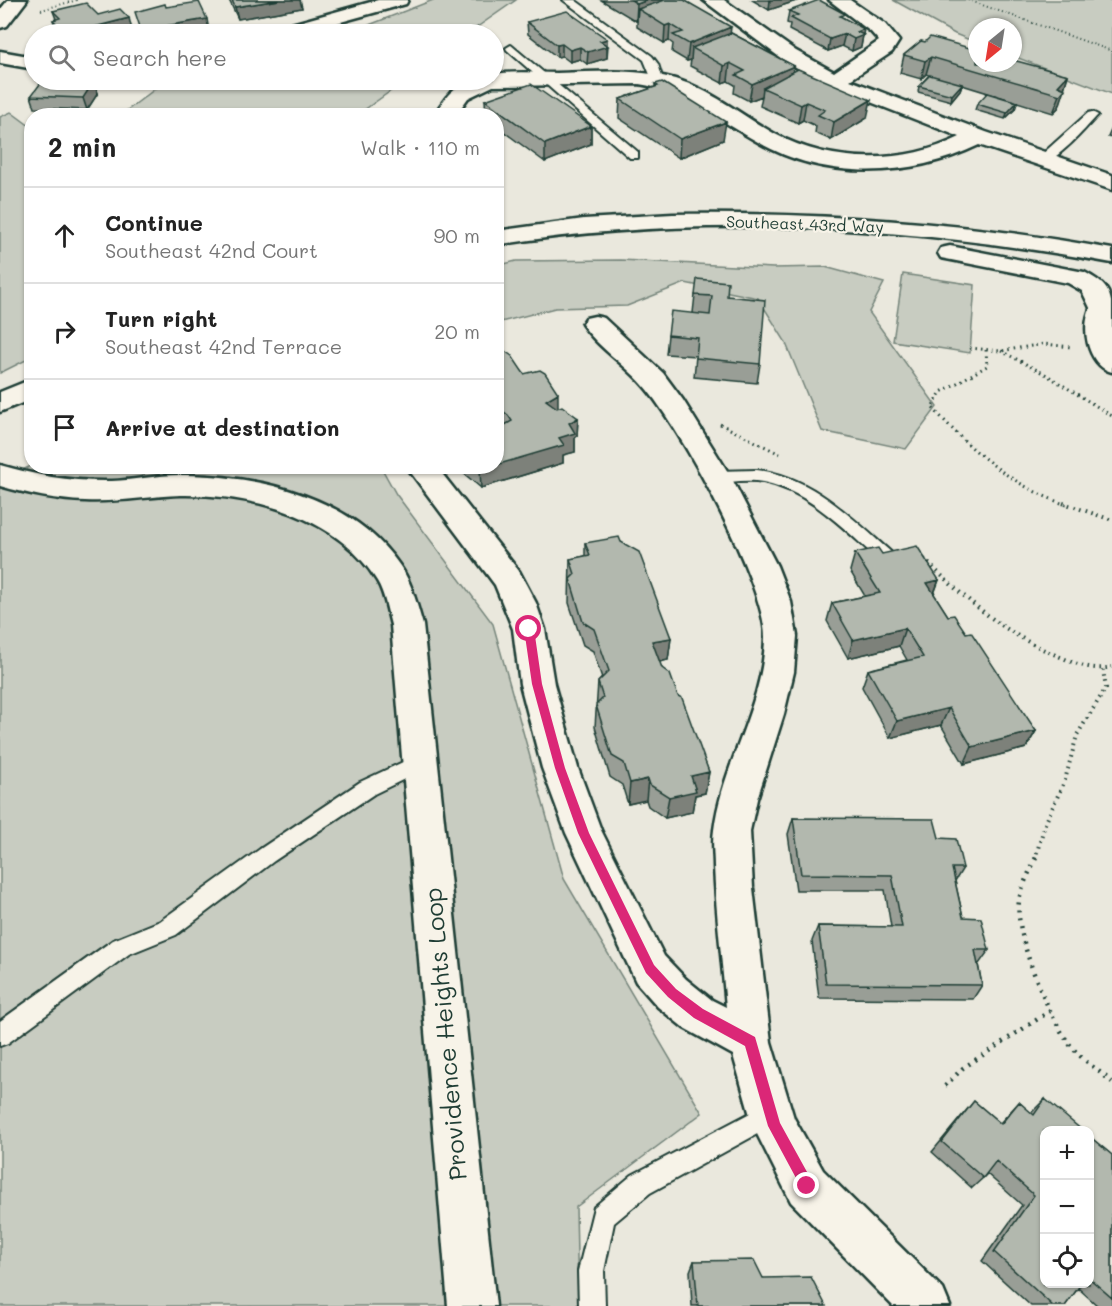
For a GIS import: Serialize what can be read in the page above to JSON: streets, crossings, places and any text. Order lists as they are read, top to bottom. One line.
{"streets":{"street":["Southeast 43rd Way","Providence Heights Loop"]},"north":"bottom left","page":{"search":"Search here","heading":["2 min","Walk · 110 m"],"list":[["Continue","Southeast 42nd Court","90 m"],["Turn right","Southeast 42nd Terrace","20 m"],"Arrive at destination"],"map_buttons":["+","−"]}}
